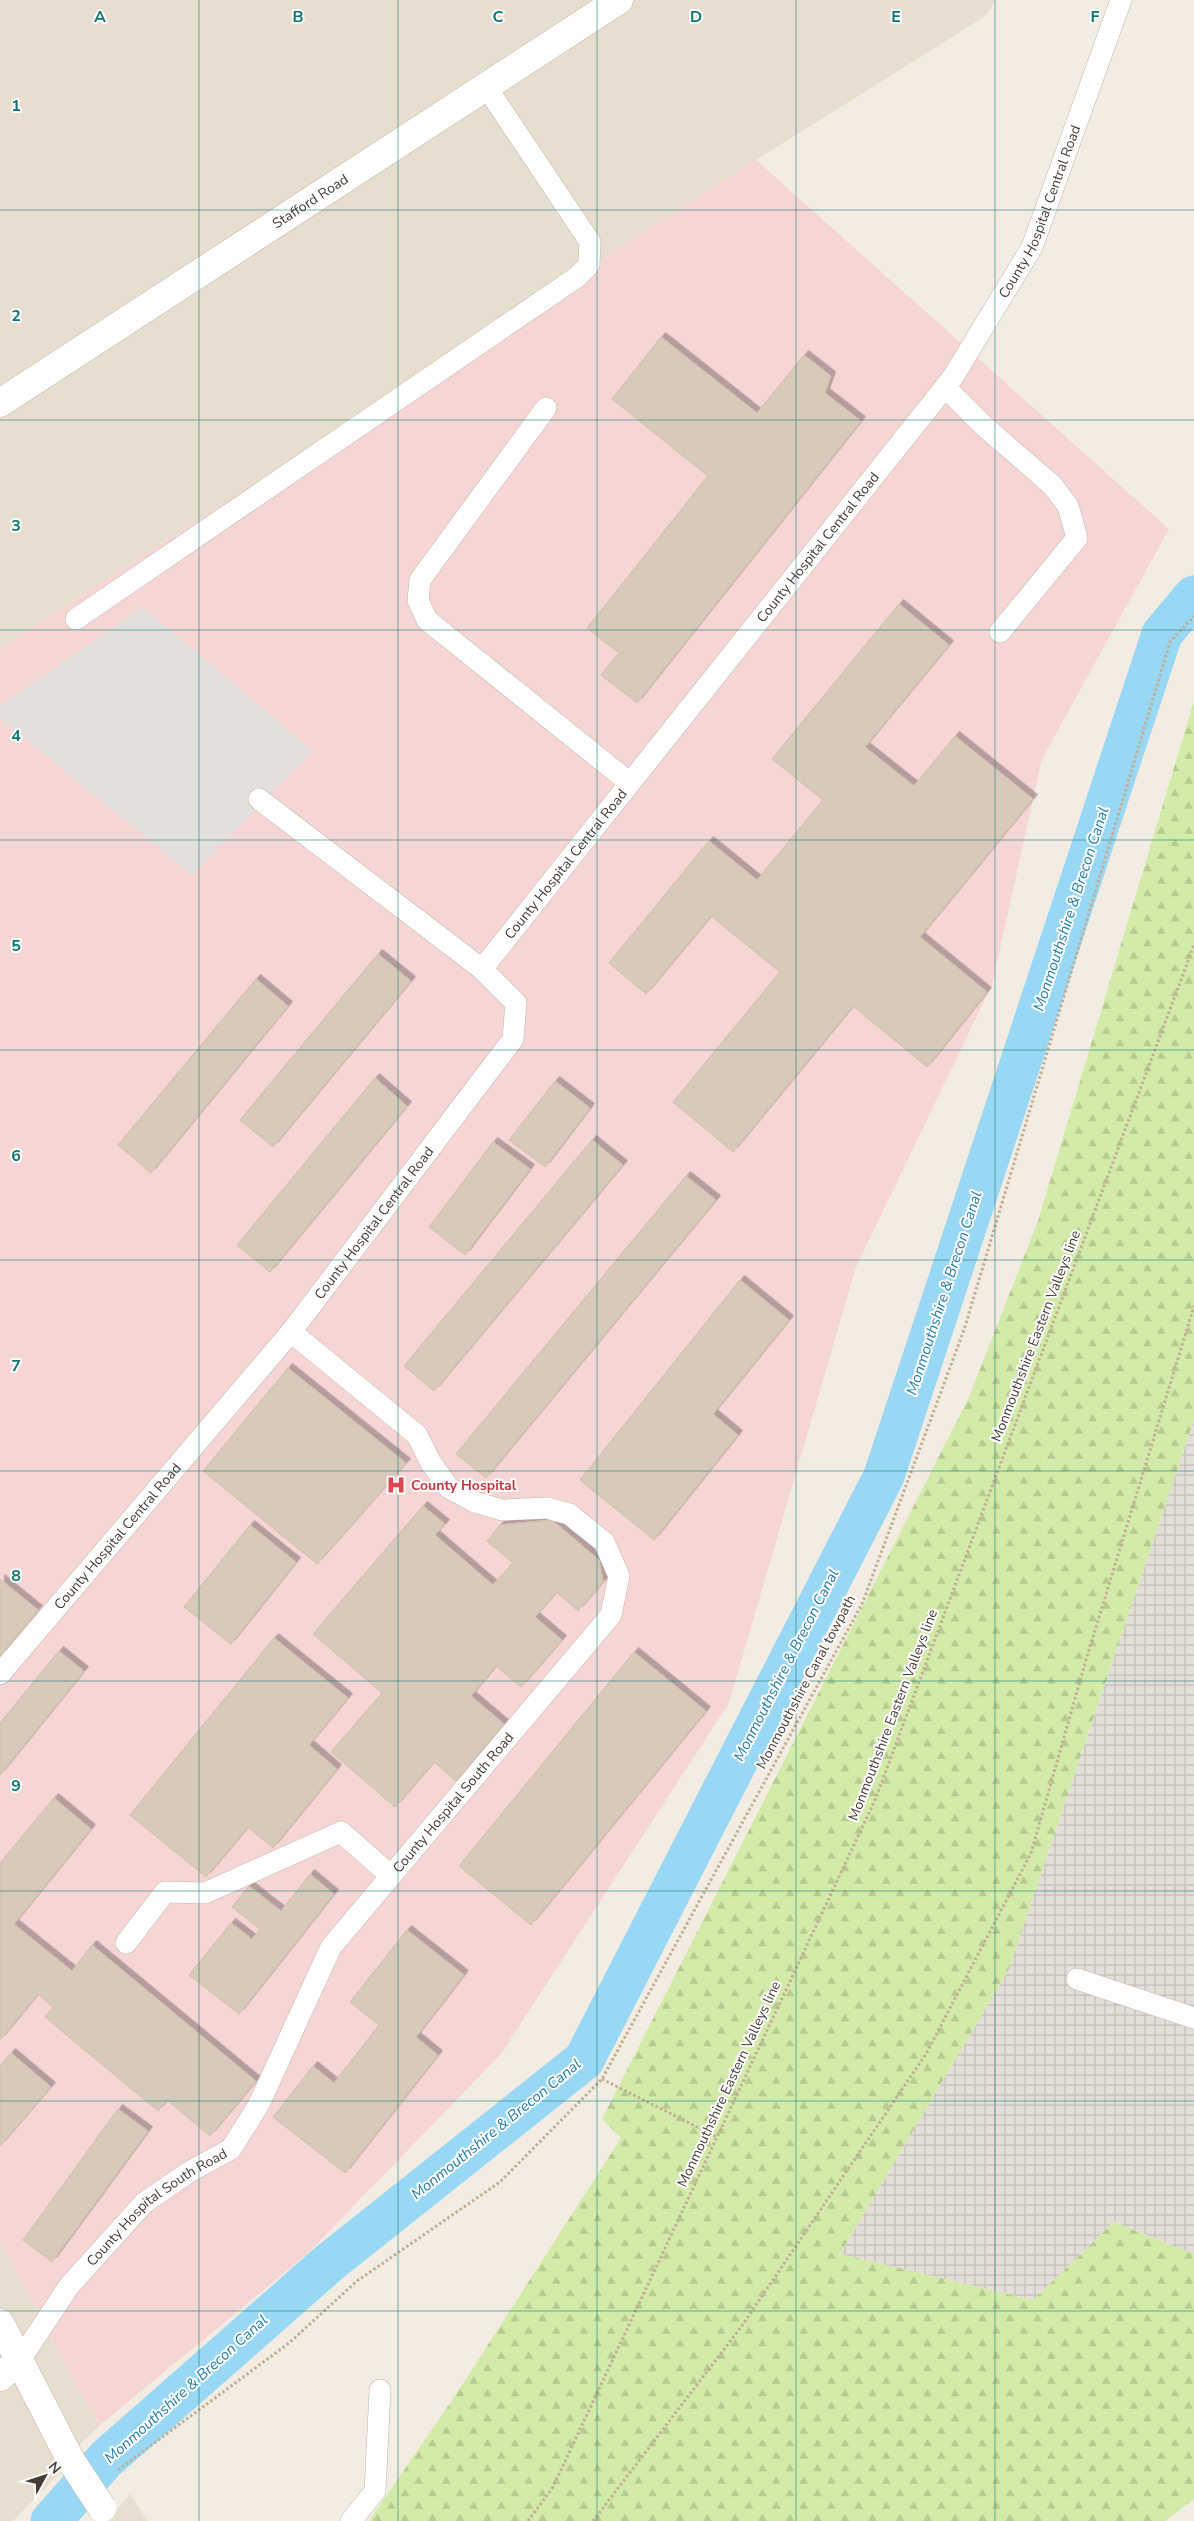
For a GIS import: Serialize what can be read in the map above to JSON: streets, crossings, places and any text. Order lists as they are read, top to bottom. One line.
{"streets":{"street":["Stafford Road"],"lane":["County Hospital Central Road","County Hospital South Road"],"path":["Monmouthshire Eastern Valleys line","Monmouthshire Canal towpath"]},"crossings":[["County Hospital Central Road","County Hospital South Road"]],"water":["Monmouthshire & Brecon Canal"],"places":{"hospital":["County Hospital"]},"north":"top right","grid":{"columns":["A","B","C","D","E","F"],"rows":["1","2","3","4","5","6","7","8","9"]}}
